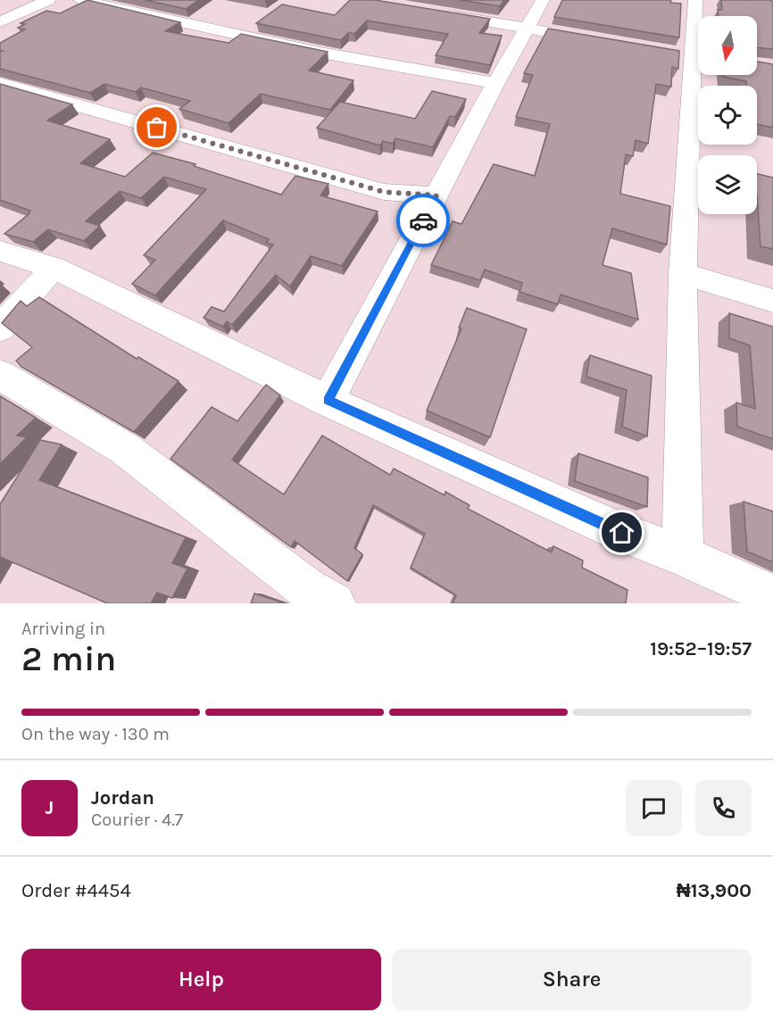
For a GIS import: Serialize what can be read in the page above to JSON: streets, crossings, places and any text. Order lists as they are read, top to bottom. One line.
{"north":"bottom","page":{"heading":["2 min","Arriving in","19:52–19:57"],"panel":["Jordan","Courier · 4.7","Order #4454","₦13,900"],"bar":"On the way · 130 m","round":"J","buttons":["Help","Share"]}}
